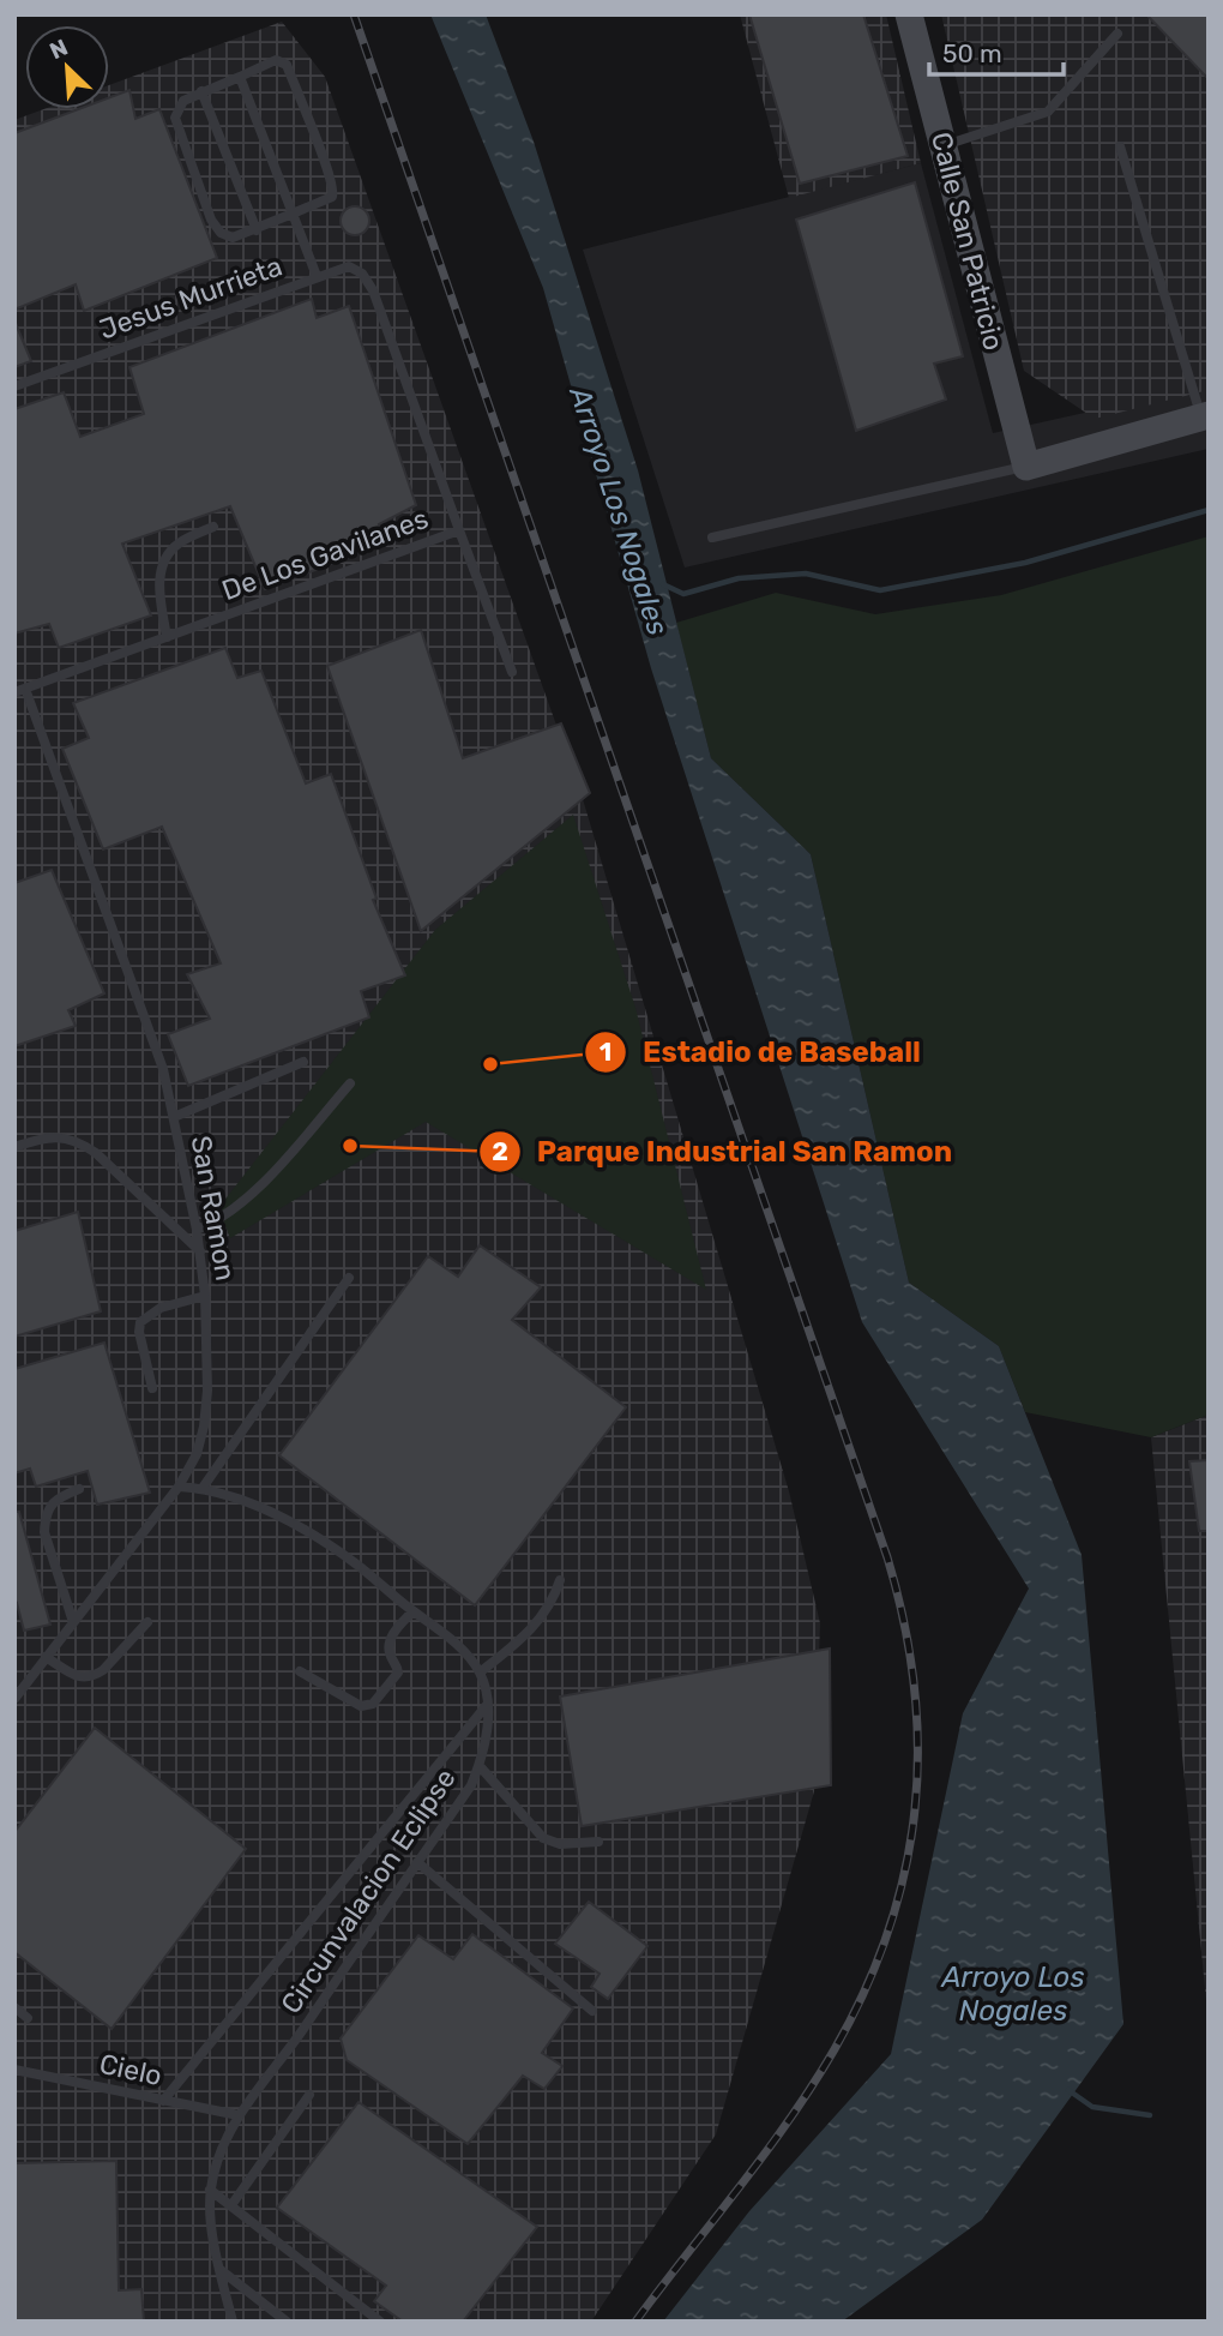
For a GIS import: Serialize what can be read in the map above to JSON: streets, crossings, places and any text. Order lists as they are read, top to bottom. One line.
{"streets":{"street":["Calle San Patricio"],"lane":["Jesus Murrieta","De Los Gavilanes","San Ramon","Circunvalacion Eclipse","Cielo"]},"crossings":[["Jesus Murrieta","De Los Gavilanes"],["De Los Gavilanes","San Ramon"],["Circunvalacion Eclipse","Cielo"]],"water":["Arroyo Los Nogales"],"places":["Estadio de Baseball","Parque Industrial San Ramon"],"scale_bar":"50 m","north":"top left"}
